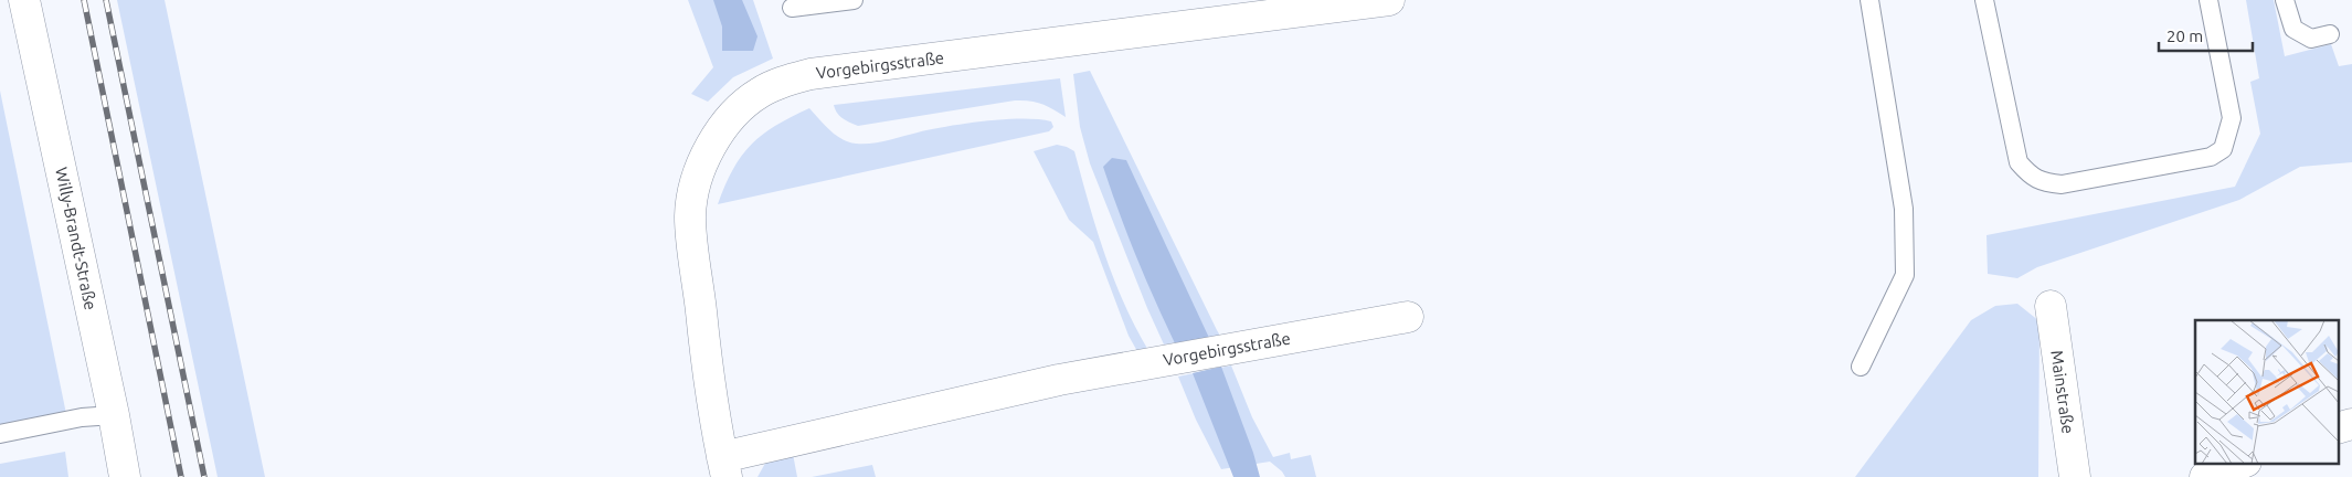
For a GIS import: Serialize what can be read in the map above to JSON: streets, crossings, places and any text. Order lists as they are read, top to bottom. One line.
{"streets":{"street":["Vorgebirgsstraße","Willy-Brandt-Straße","Mainstraße"]},"scale_bar":"20 m"}
